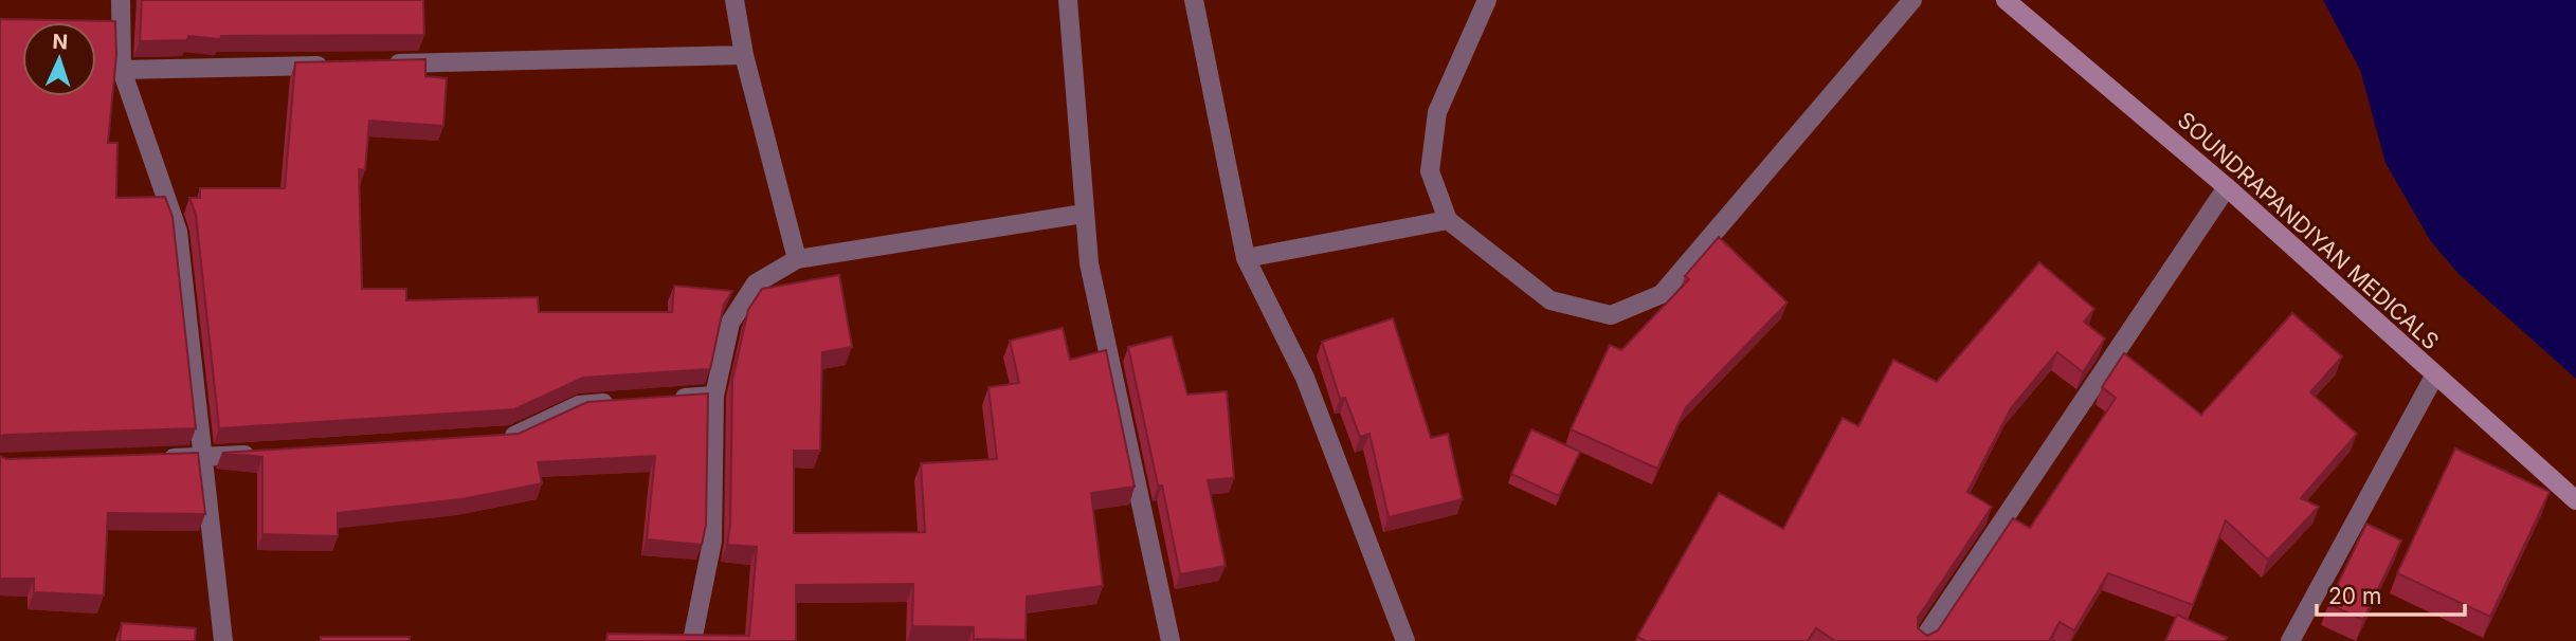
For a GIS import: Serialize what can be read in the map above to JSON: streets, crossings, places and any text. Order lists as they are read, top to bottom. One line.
{"streets":{"main road":["SOUNDRAPANDIYAN MEDICALS"]},"scale_bar":"20 m","north":"top"}
